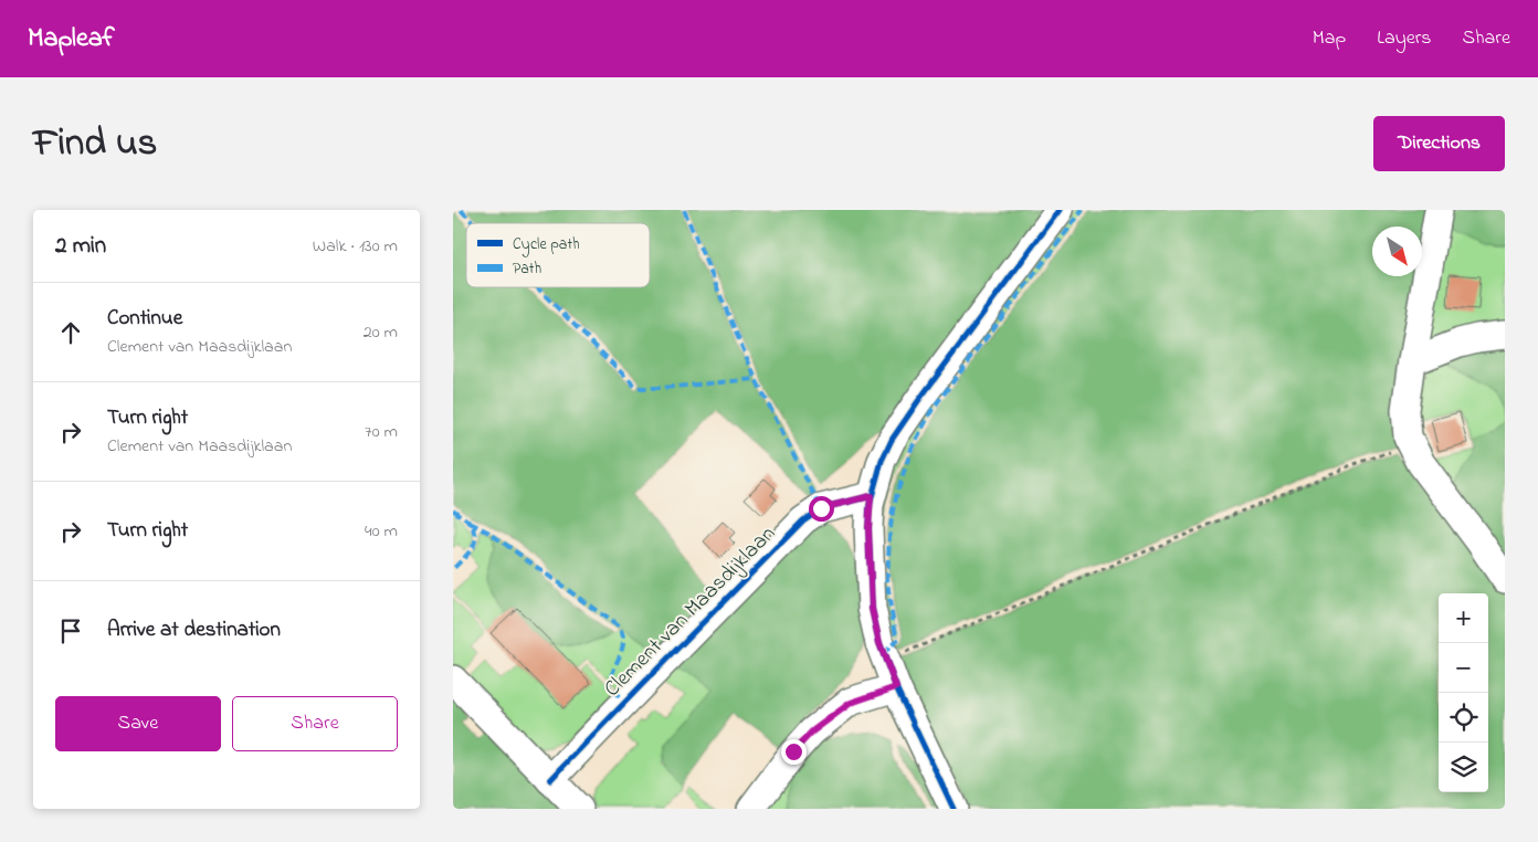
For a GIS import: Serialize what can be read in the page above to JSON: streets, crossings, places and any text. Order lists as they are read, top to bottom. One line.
{"streets":{"street":["Clement van Maasdijklaan"]},"legend":["Cycle path","Path"],"north":"bottom right","page":{"header":"Mapleaf","nav":["Map","Layers","Share"],"title":"Find us","buttons":["Directions",["Save","Share"]],"heading":["2 min","Walk · 130 m"],"list":[["Continue","Clement van Maasdijklaan","20 m"],["Turn right","Clement van Maasdijklaan","70 m"],["Turn right","40 m"],"Arrive at destination"],"map_buttons":["+","−"]}}
